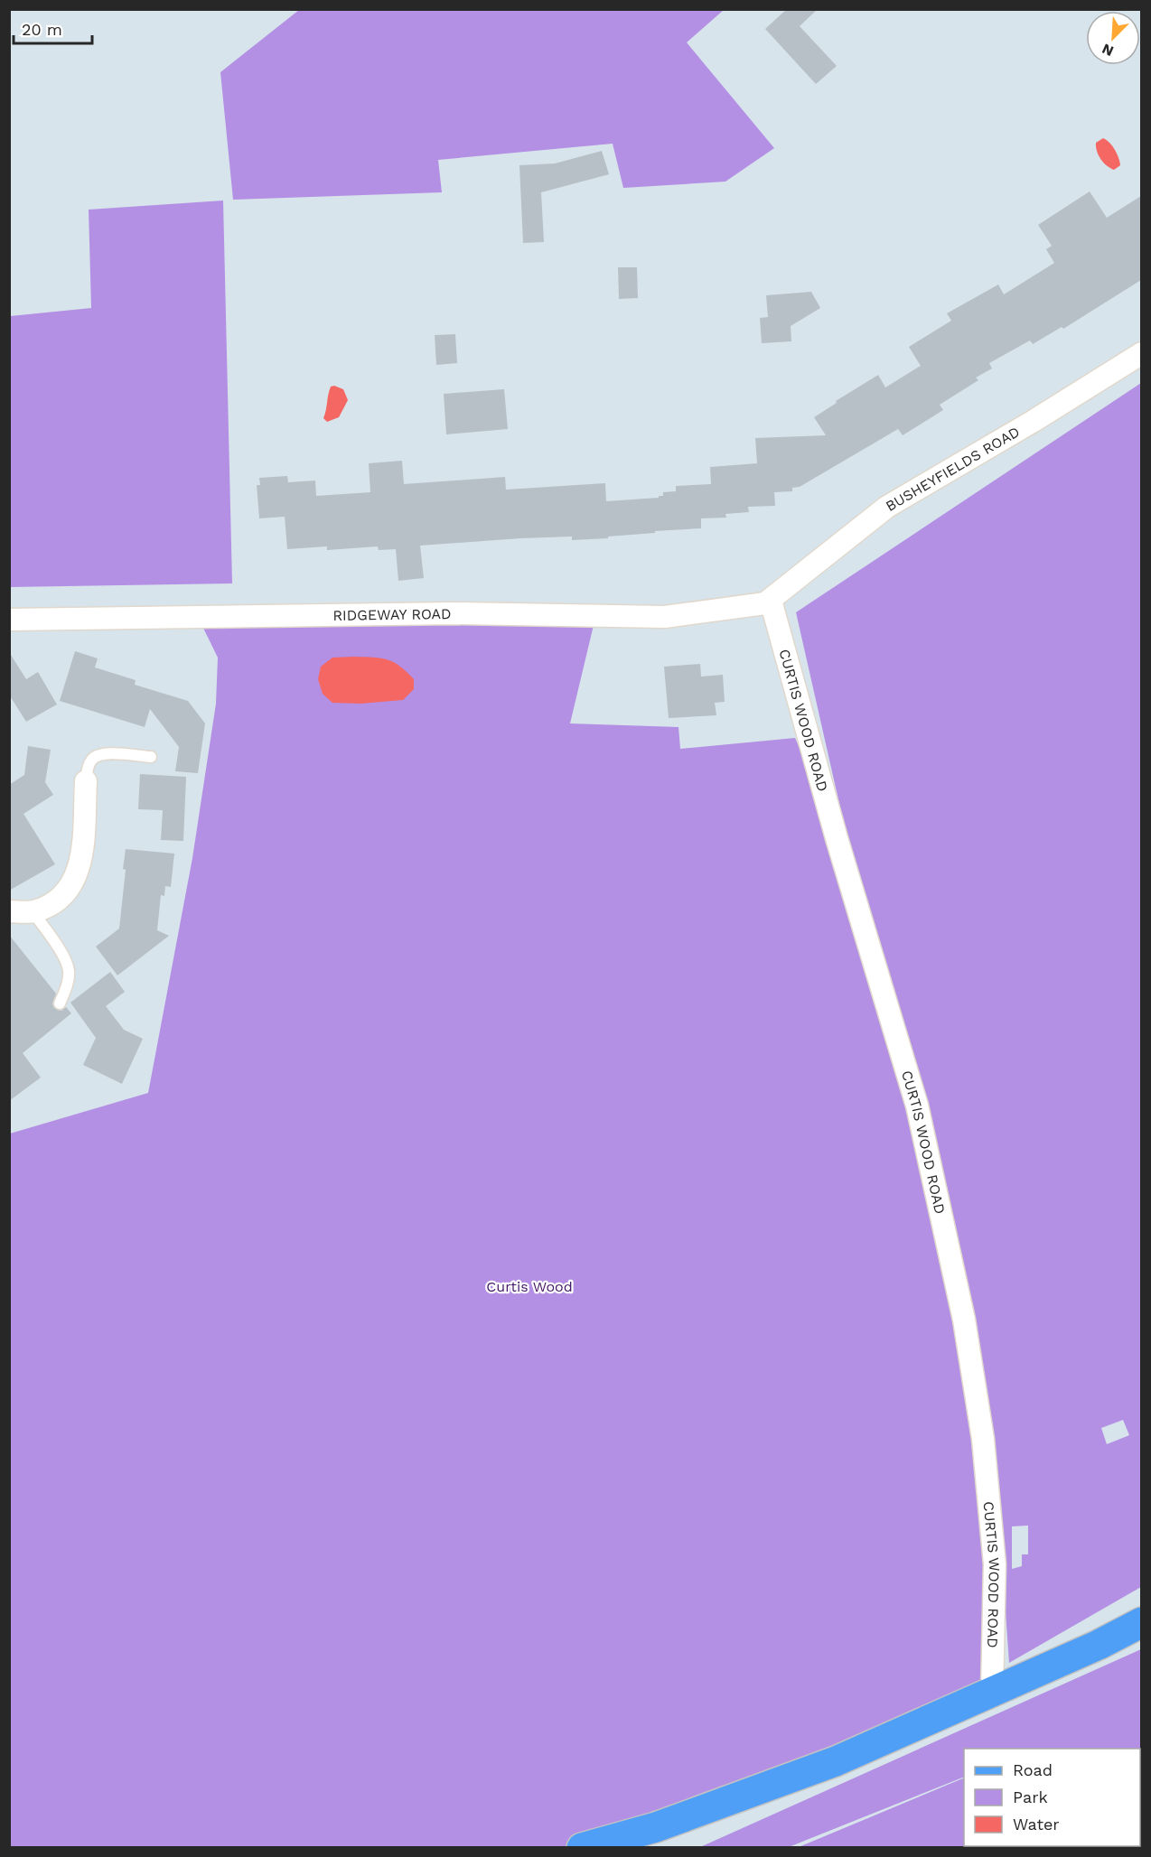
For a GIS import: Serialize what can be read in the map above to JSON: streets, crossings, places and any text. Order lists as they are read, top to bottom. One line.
{"streets":{"street":["BUSHEYFIELDS ROAD","RIDGEWAY ROAD","CURTIS WOOD ROAD"]},"crossings":[["BUSHEYFIELDS ROAD","RIDGEWAY ROAD"],["BUSHEYFIELDS ROAD","CURTIS WOOD ROAD"],["RIDGEWAY ROAD","CURTIS WOOD ROAD"]],"parks":["Curtis Wood"],"legend":["Road","Park","Water"],"scale_bar":"20 m","north":"bottom left"}
